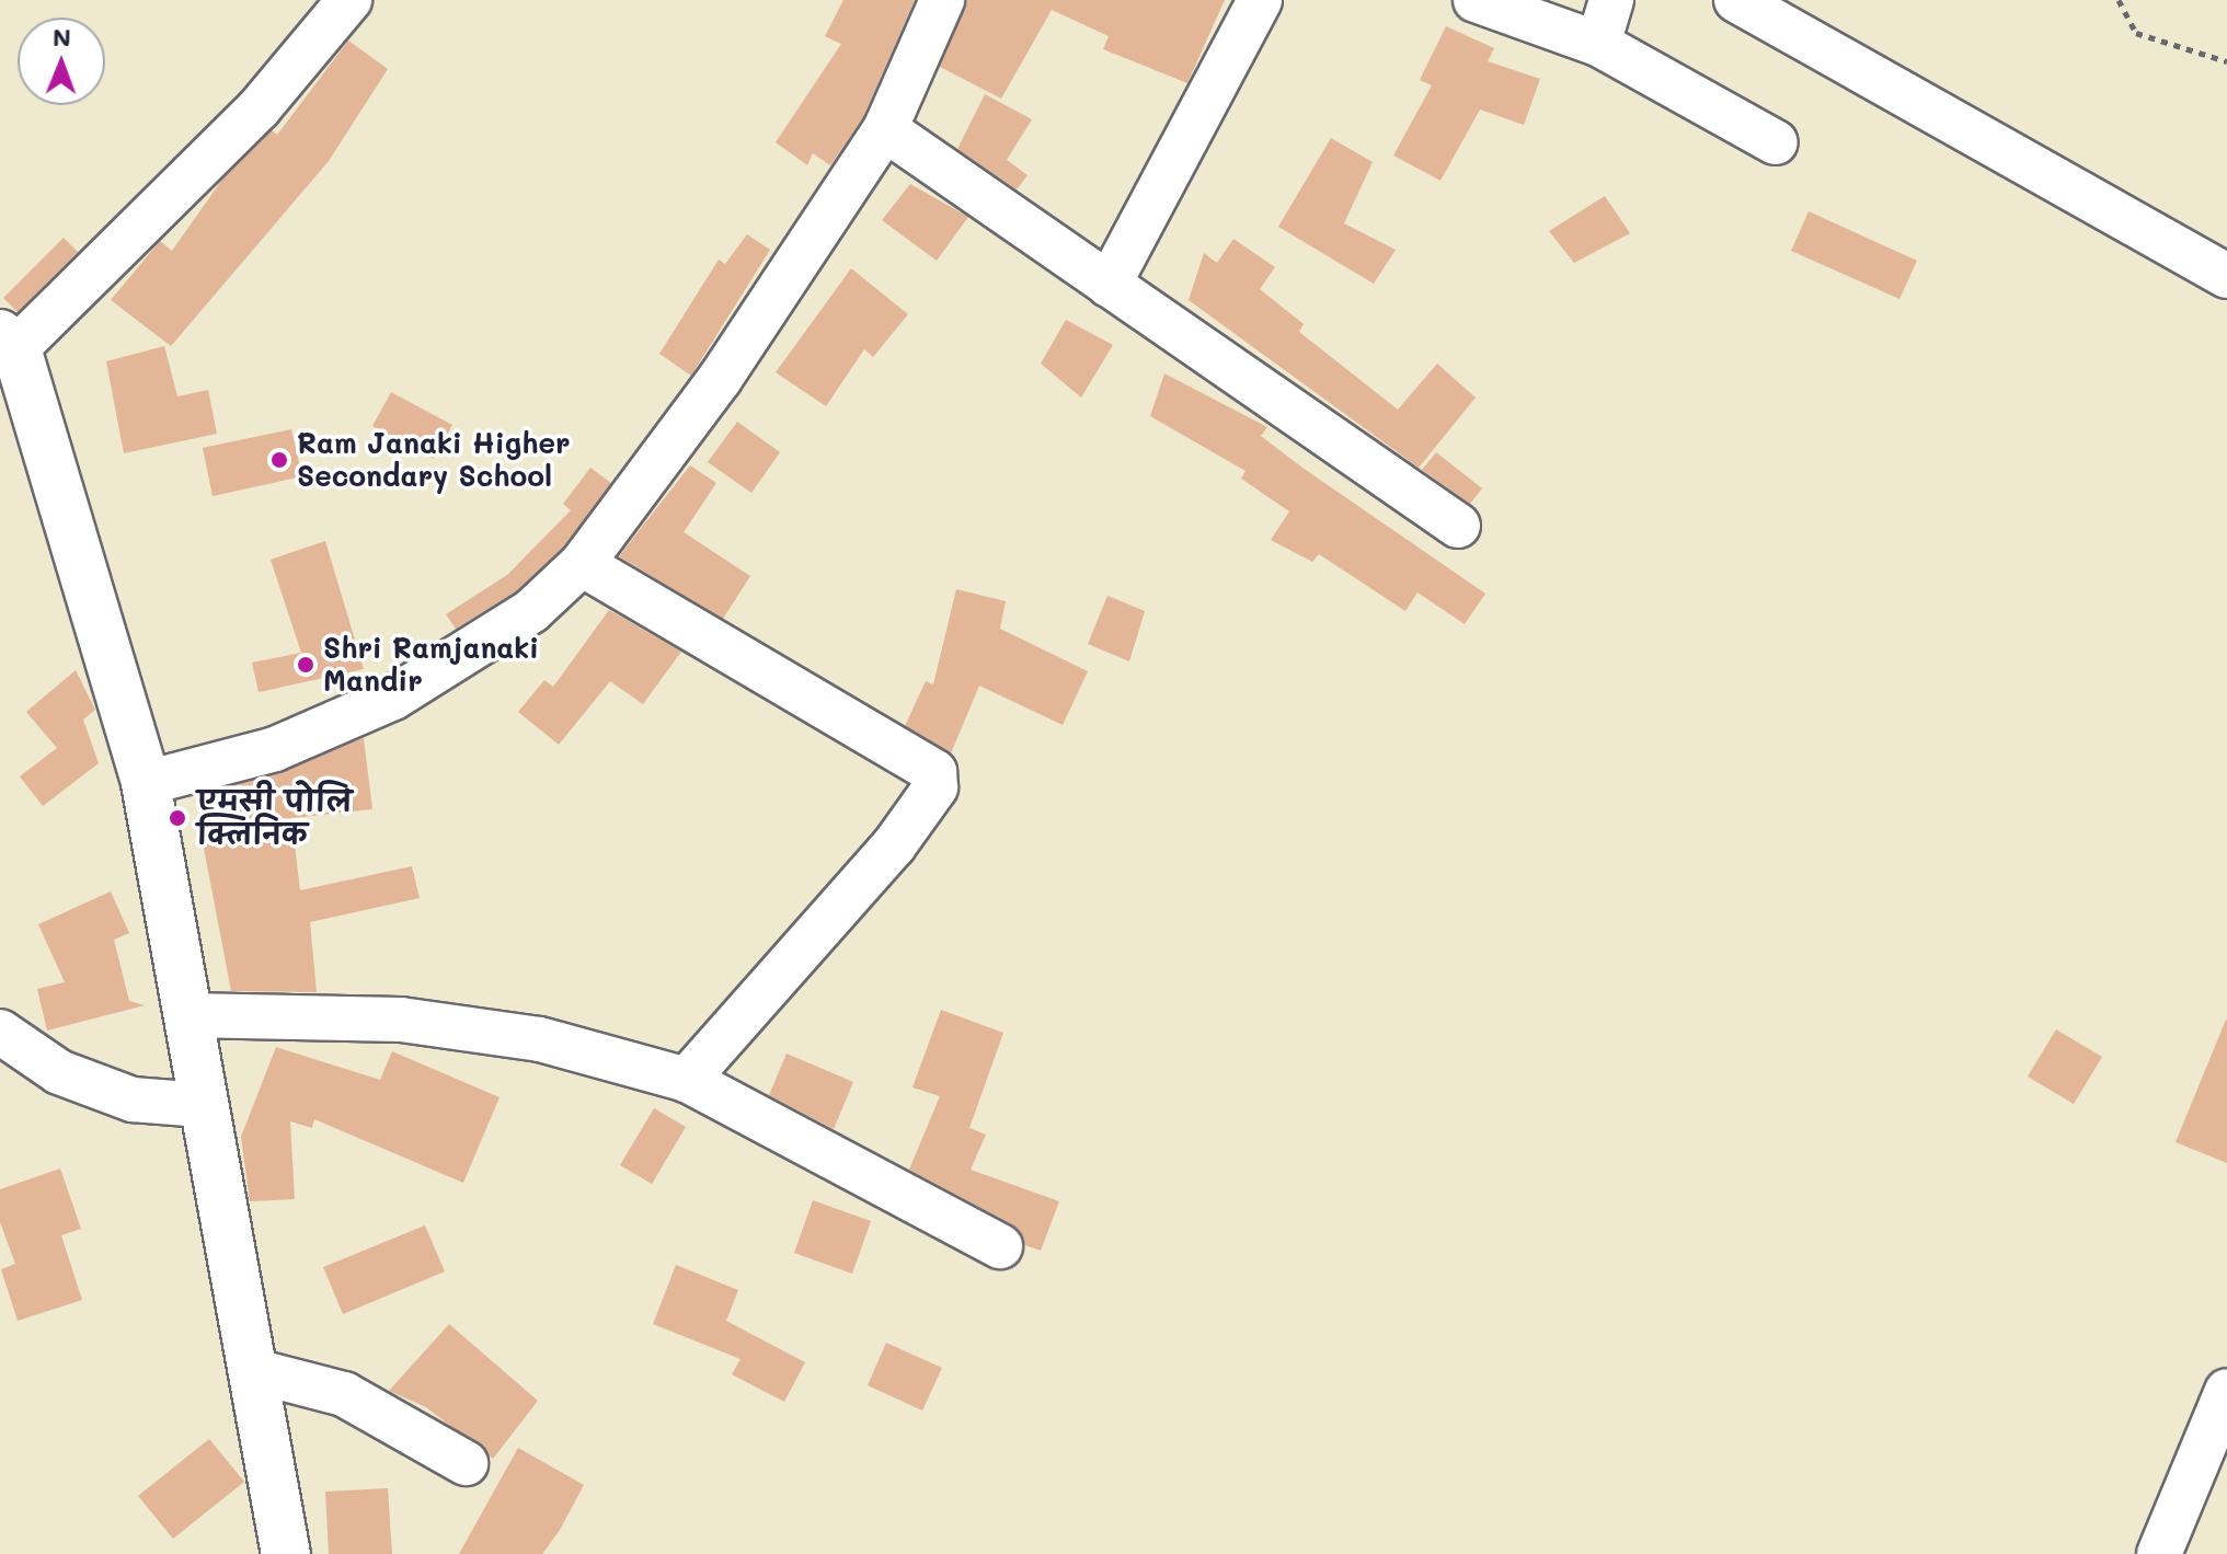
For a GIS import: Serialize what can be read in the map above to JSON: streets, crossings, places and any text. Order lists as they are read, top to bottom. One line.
{"places":["Ram Janaki Higher Secondary School","Shri Ramjanaki Mandir","एमसी पोलि क्लिनिक"],"north":"top"}
